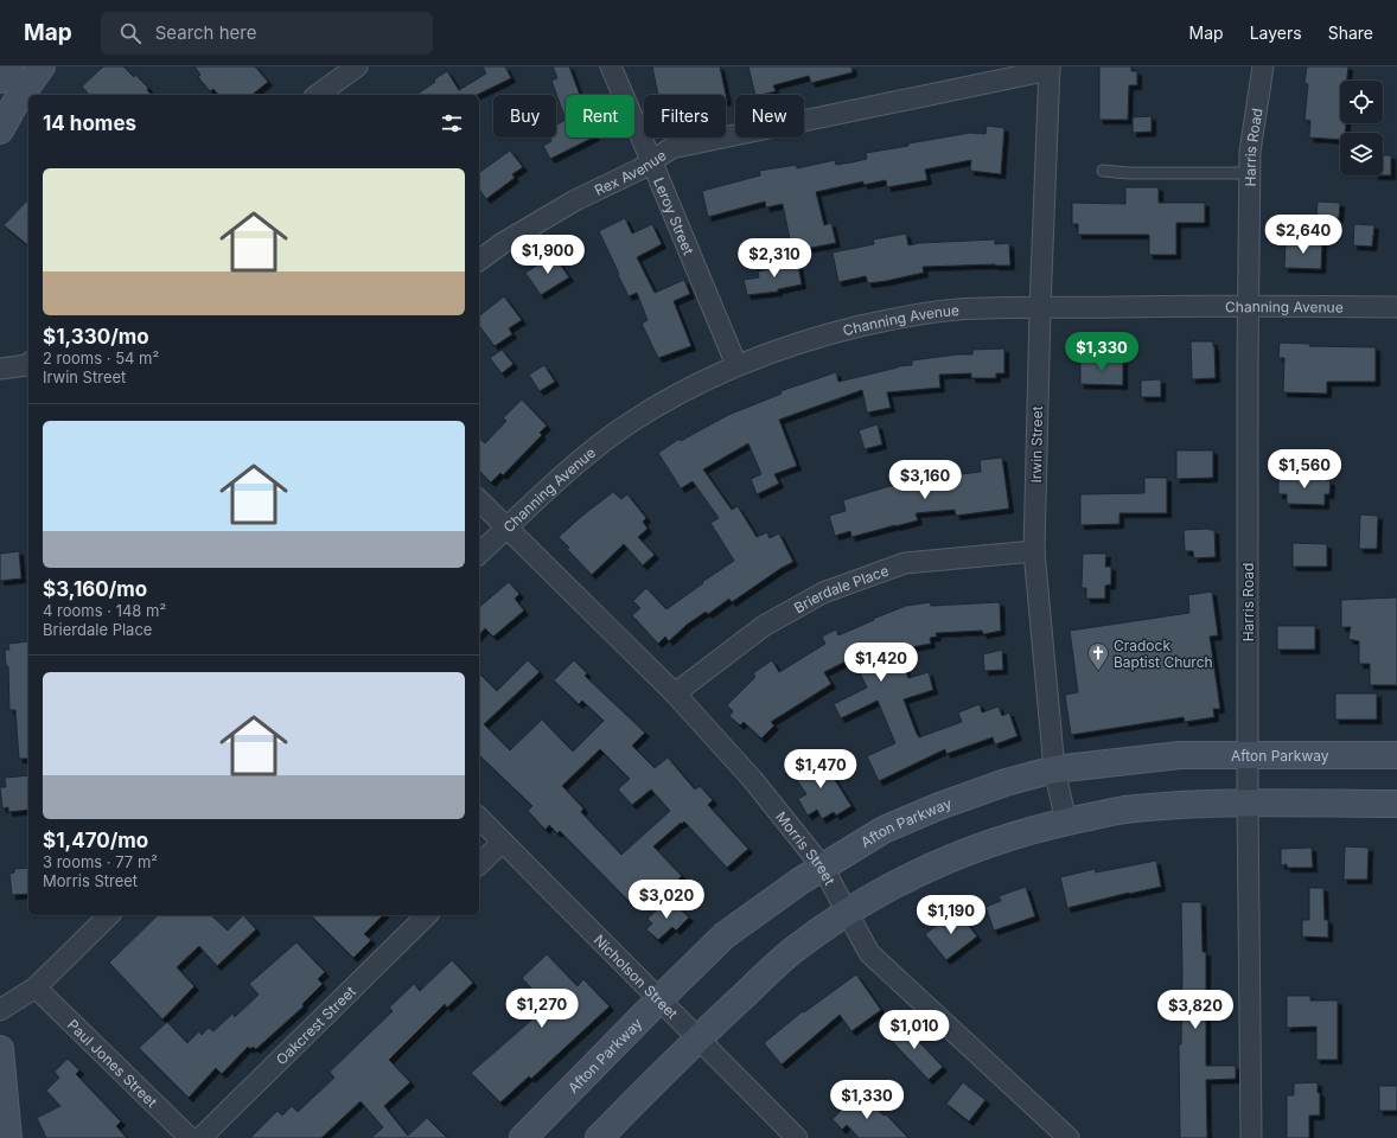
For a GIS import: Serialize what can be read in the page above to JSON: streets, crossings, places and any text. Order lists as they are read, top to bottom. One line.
{"streets":{"street":["Harris Road","Rex Avenue","Leroy Street","Channing Avenue","Irwin Street","Brierdale Place","Afton Parkway","Morris Street","Nicholson Street","Oakcrest Street","Paul Jones Street"]},"crossings":[["Harris Road","Channing Avenue"],["Harris Road","Afton Parkway"],["Rex Avenue","Leroy Street"],["Rex Avenue","Irwin Street"],["Leroy Street","Channing Avenue"],["Channing Avenue","Irwin Street"],["Channing Avenue","Morris Street"],["Irwin Street","Brierdale Place"],["Irwin Street","Afton Parkway"],["Brierdale Place","Morris Street"],["Afton Parkway","Morris Street"],["Afton Parkway","Nicholson Street"]],"places":{"church":["Cradock Baptist Church"]},"page":{"header":"Map","search":"Search here","nav":["Map","Layers","Share"],"chip":["Buy","Rent","Filters","New"],"heading":"14 homes","list":[{"name":"$1,330/mo","note":"2 rooms · 54 m² · Irwin Street"},{"name":"$3,160/mo","note":"4 rooms · 148 m² · Brierdale Place"},{"name":"$1,470/mo","note":"3 rooms · 77 m² · Morris Street"}],"price":["$2,640","$1,900","$2,310","$1,330","$1,560","$3,160","$1,420","$1,470","$3,020","$1,190","$1,270","$3,820","$1,010","$1,330"]}}
